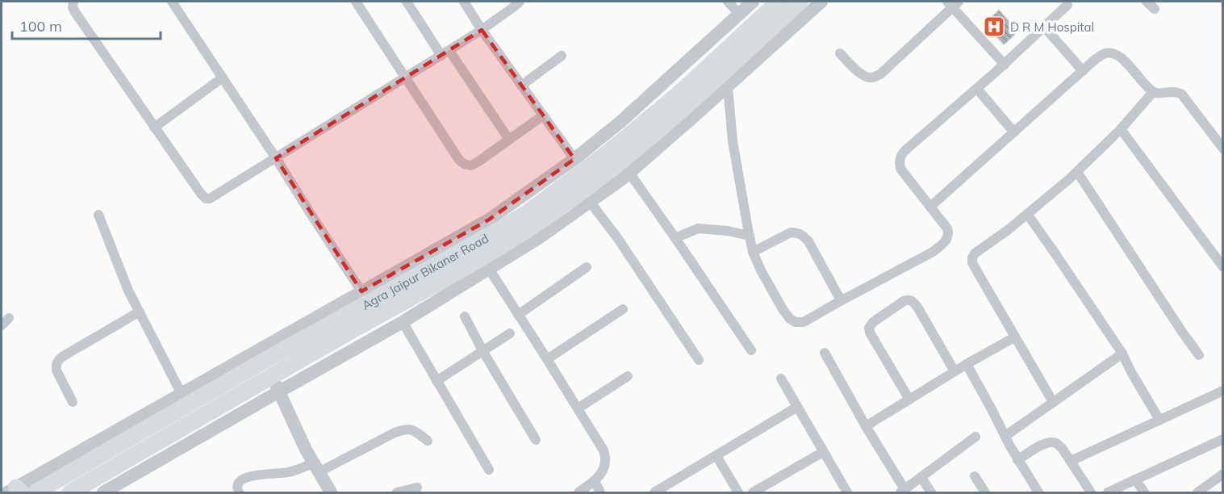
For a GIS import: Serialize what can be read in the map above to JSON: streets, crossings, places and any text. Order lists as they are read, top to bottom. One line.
{"streets":{"highway":["Agra Jaipur Bikaner Road"]},"places":{"hospital":["D R M Hospital"]},"scale_bar":"100 m"}
